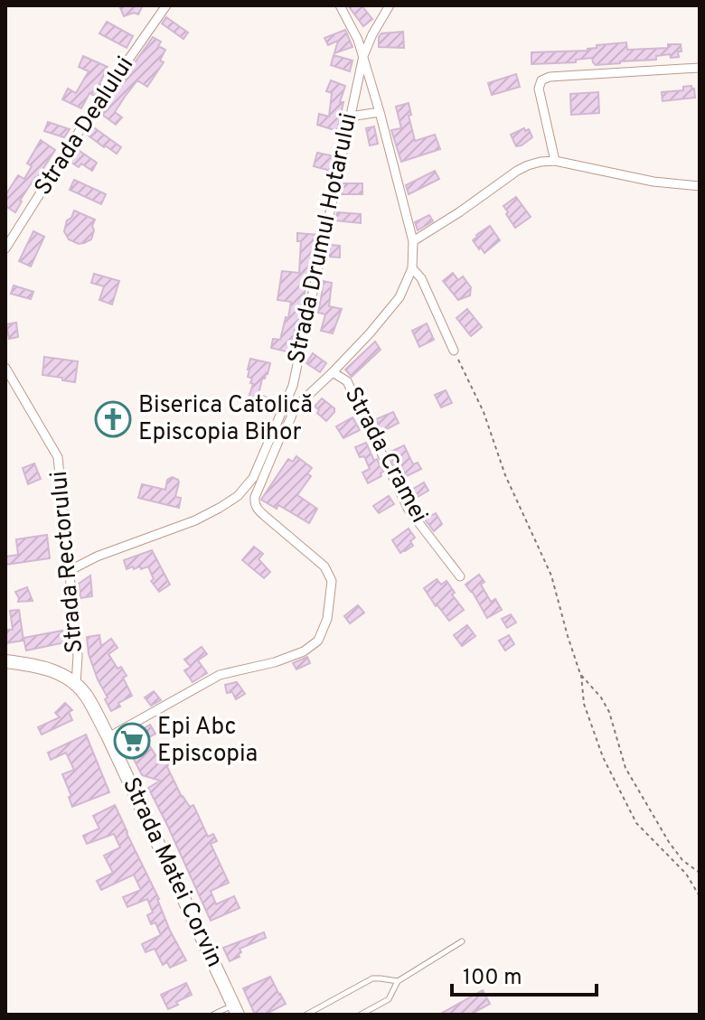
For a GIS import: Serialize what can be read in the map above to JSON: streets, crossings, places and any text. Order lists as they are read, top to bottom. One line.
{"streets":{"main road":["Strada Matei Corvin"],"street":["Strada Dealului","Strada Drumul Hotarului","Strada Cramei","Strada Rectorului"]},"crossings":[["Strada Drumul Hotarului","Strada Rectorului"],["Strada Rectorului","Strada Matei Corvin"]],"places":{"church":["Biserica Catolică Episcopia Bihor"],"supermarket":["Epi Abc Episcopia"]},"scale_bar":"100 m"}
